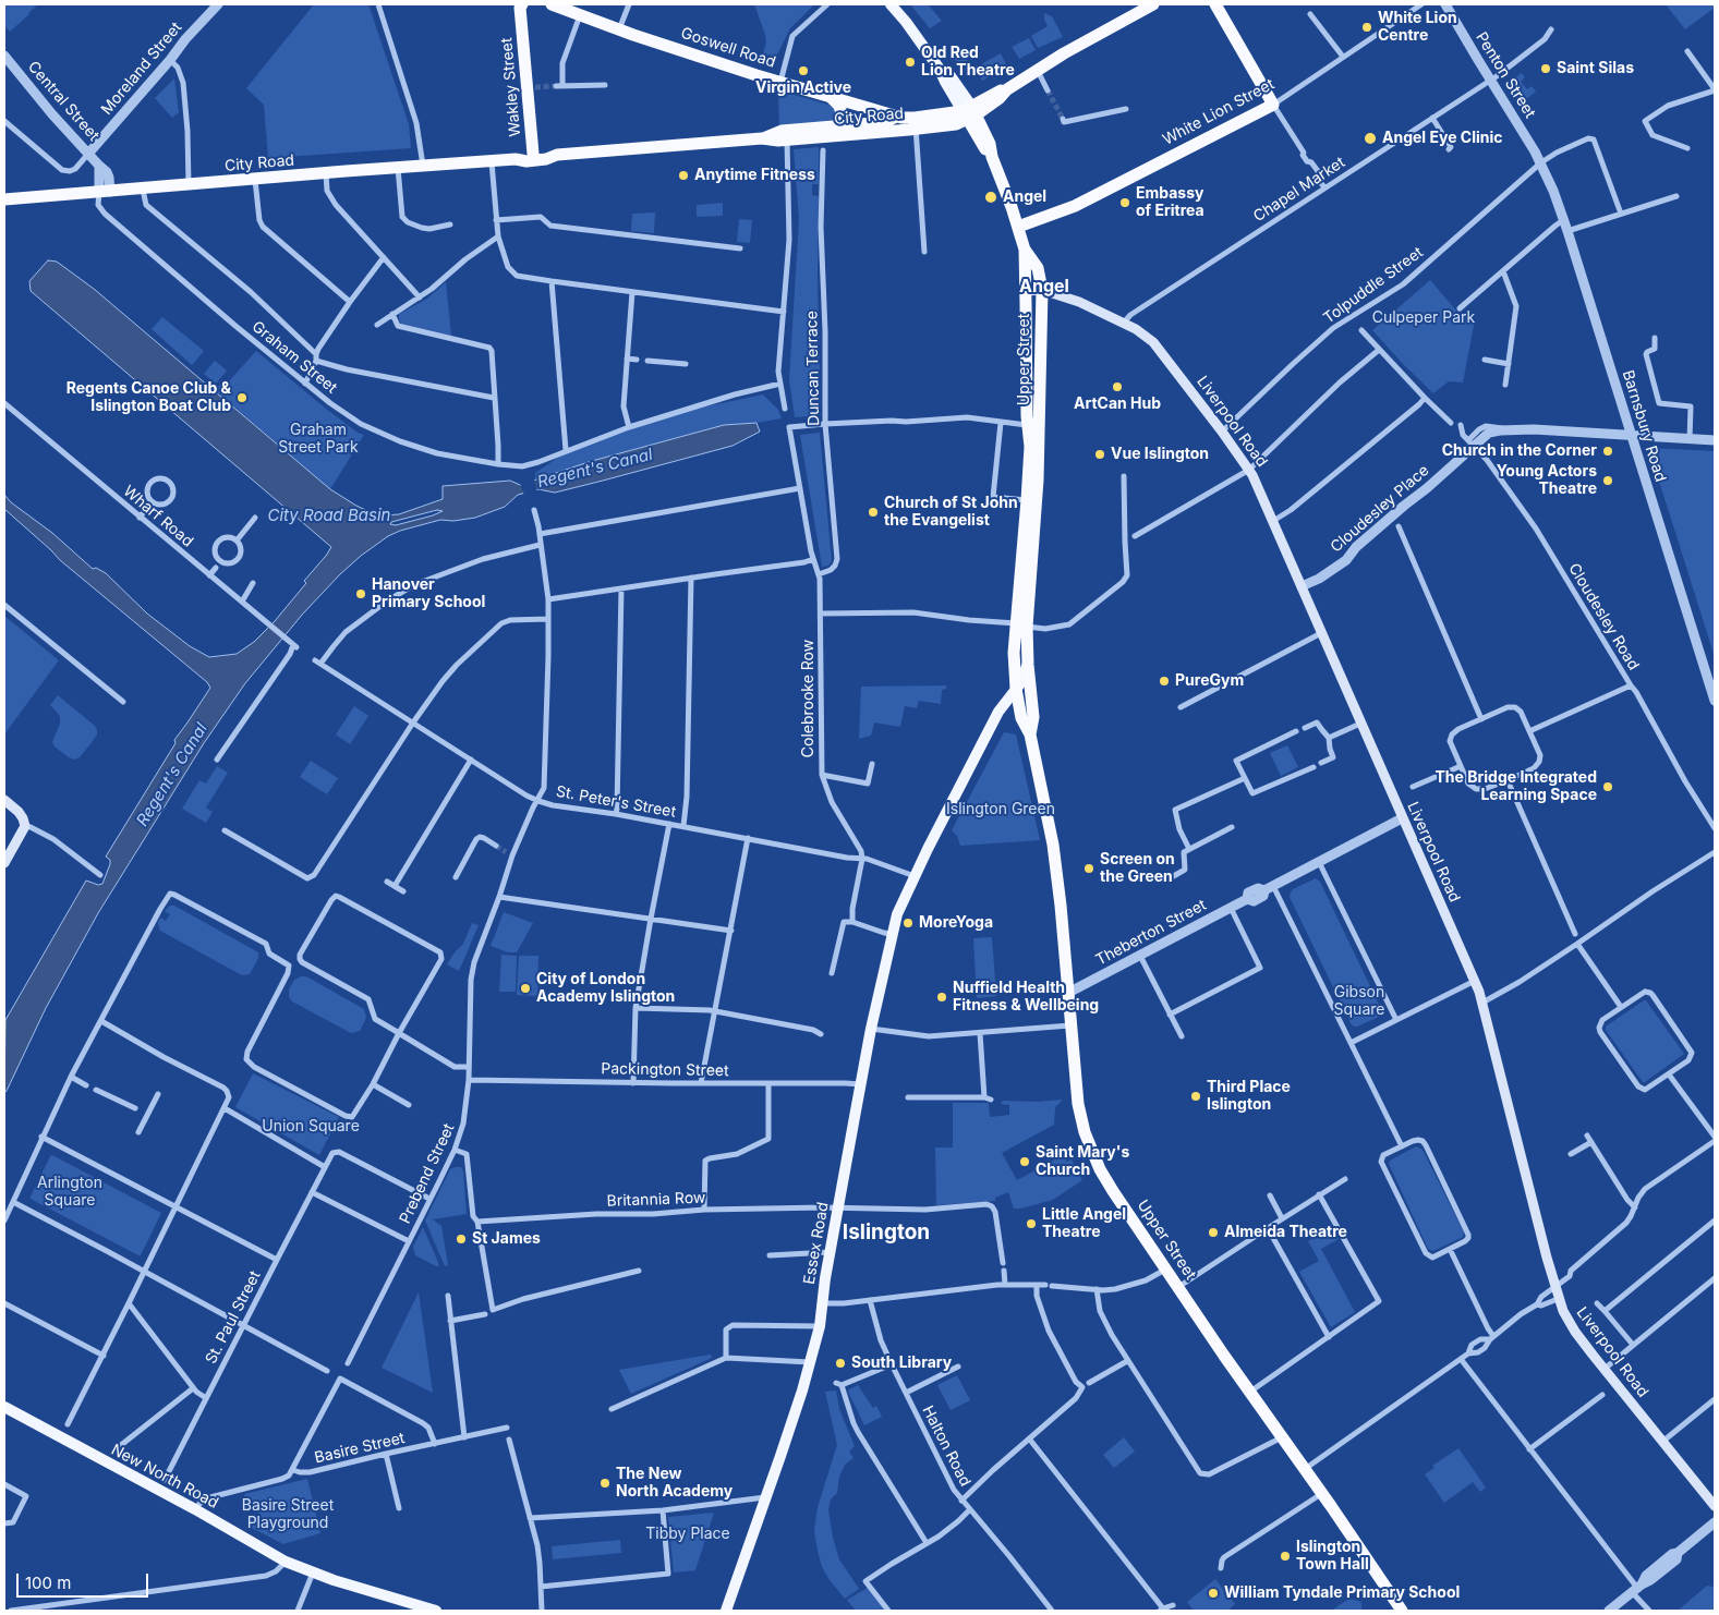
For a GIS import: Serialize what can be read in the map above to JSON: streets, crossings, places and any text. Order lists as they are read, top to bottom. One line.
{"streets":{"highway":["Goswell Road","Wakley Street","White Lion Street","City Road","Upper Street"],"main road":["Liverpool Road","Essex Road","New North Road"],"street":["Moreland Street","Penton Street","Central Street","Chapel Market","Tolpuddle Street","Graham Street","Duncan Terrace","Barnsbury Road","Cloudesley Place","Wharf Road","Cloudesley Road","Colebrooke Row","St. Peter's Street","Theberton Street","Packington Street","Prebend Street","Britannia Row","St. Paul Street","Halton Road","Basire Street"]},"crossings":[["Goswell Road","City Road"],["Moreland Street","Central Street"],["Penton Street","Chapel Market"],["Penton Street","Tolpuddle Street"],["Penton Street","Barnsbury Road"],["Wakley Street","City Road"],["Central Street","City Road"],["Central Street","Graham Street"],["City Road","Graham Street"],["Chapel Market","Liverpool Road"],["Tolpuddle Street","Liverpool Road"],["Tolpuddle Street","Barnsbury Road"],["Upper Street","Liverpool Road"],["Upper Street","Theberton Street"],["Duncan Terrace","Colebrooke Row"],["Liverpool Road","Cloudesley Place"],["Liverpool Road","Theberton Street"],["Barnsbury Road","Cloudesley Place"],["Cloudesley Place","Cloudesley Road"],["Colebrooke Row","St. Peter's Street"],["St. Peter's Street","Prebend Street"],["St. Peter's Street","Essex Road"],["Packington Street","Prebend Street"],["Packington Street","Essex Road"],["Britannia Row","Essex Road"],["Basire Street","New North Road"]],"districts":["Angel","Islington"],"water":["Regent's Canal","City Road Basin"],"parks":["Culpeper Park","Graham Street Park","Islington Green","Gibson Square","Union Square","Arlington Square","Basire Street Playground","Tibby Place"],"places":["White Lion Centre","Old Red Lion Theatre","Saint Silas","Virgin Active","Angel Eye Clinic","Anytime Fitness","Angel","Embassy of Eritrea","ArtCan Hub","Regents Canoe Club & Islington Boat Club","Church in the Corner","Vue Islington","Young Actors Theatre","Church of St John the Evangelist","Hanover Primary School","PureGym","The Bridge Integrated Learning Space","Screen on the Green","MoreYoga","City of London Academy Islington","Nuffield Health Fitness & Wellbeing","Third Place Islington","Saint Mary's Church","Little Angel Theatre","Almeida Theatre","St James","South Library","The New North Academy","Islington Town Hall","William Tyndale Primary School"],"scale_bar":"100 m"}
